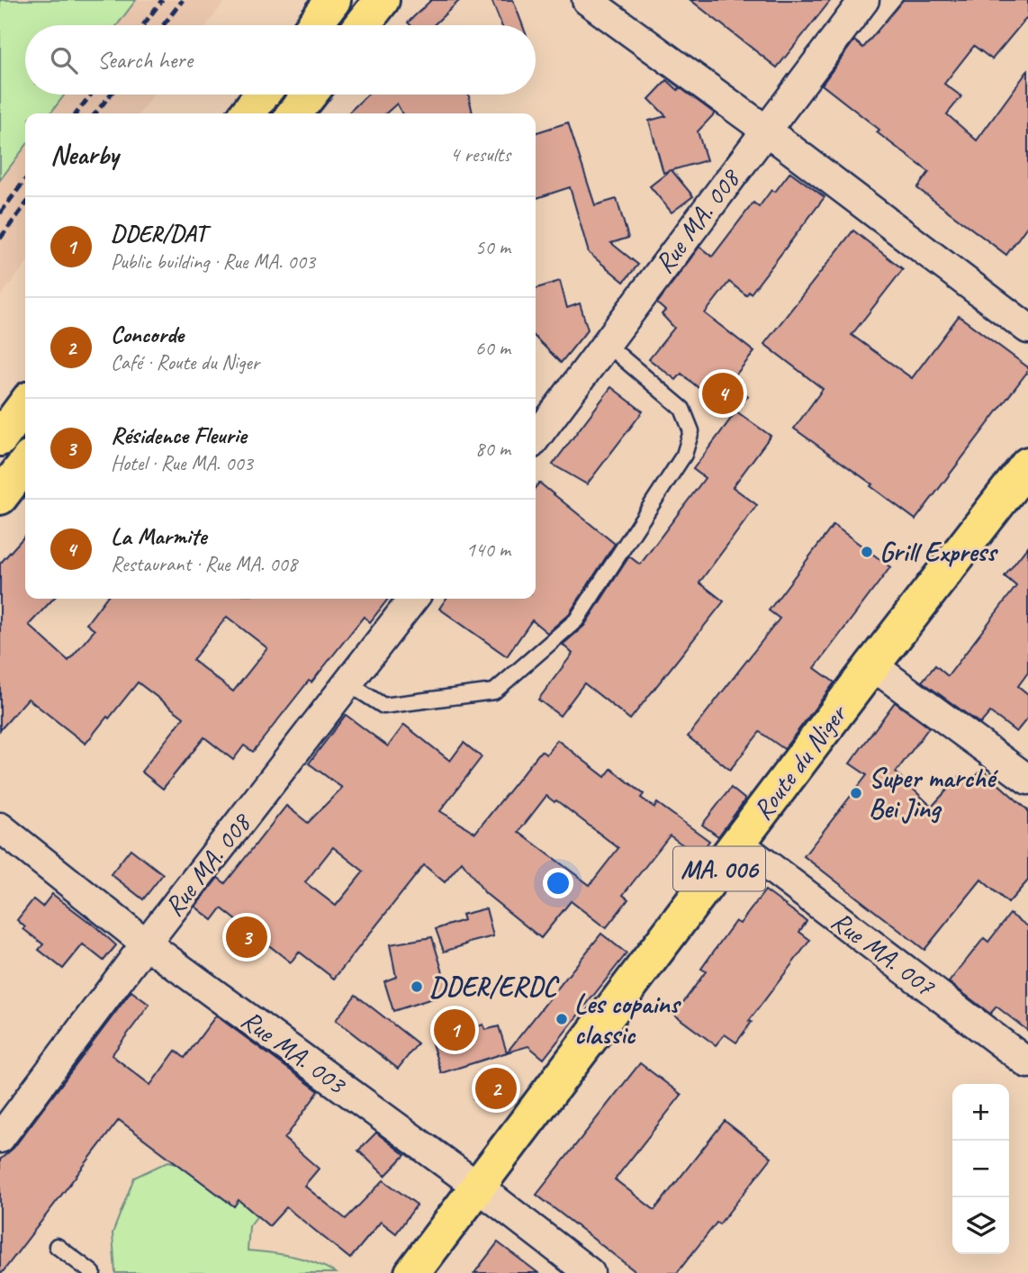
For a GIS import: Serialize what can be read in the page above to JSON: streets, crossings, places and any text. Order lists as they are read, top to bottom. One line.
{"streets":{"main road":["Route du Niger","MA. 006"],"street":["Rue MA. 008","Rue MA. 007","Rue MA. 003"]},"crossings":[["Rue MA. 008","Rue MA. 003"],["Route du Niger","Rue MA. 007"],["Route du Niger","Rue MA. 003"]],"places":["Grill Express","Super marché Bei Jing","DDER/ERDC","Les copains classic"],"page":{"search":"Search here","heading":["Nearby","4 results"],"list":[{"mark":"1","name":"DDER/DAT","note":"Public building · Rue MA. 003","value":"50 m"},{"mark":"2","name":"Concorde","note":"Café · Route du Niger","value":"60 m"},{"mark":"3","name":"Résidence Fleurie","note":"Hotel · Rue MA. 003","value":"80 m"},{"mark":"4","name":"La Marmite","note":"Restaurant · Rue MA. 008","value":"140 m"}],"pins":["4","3","1","2"],"map_buttons":["+","−"]}}
